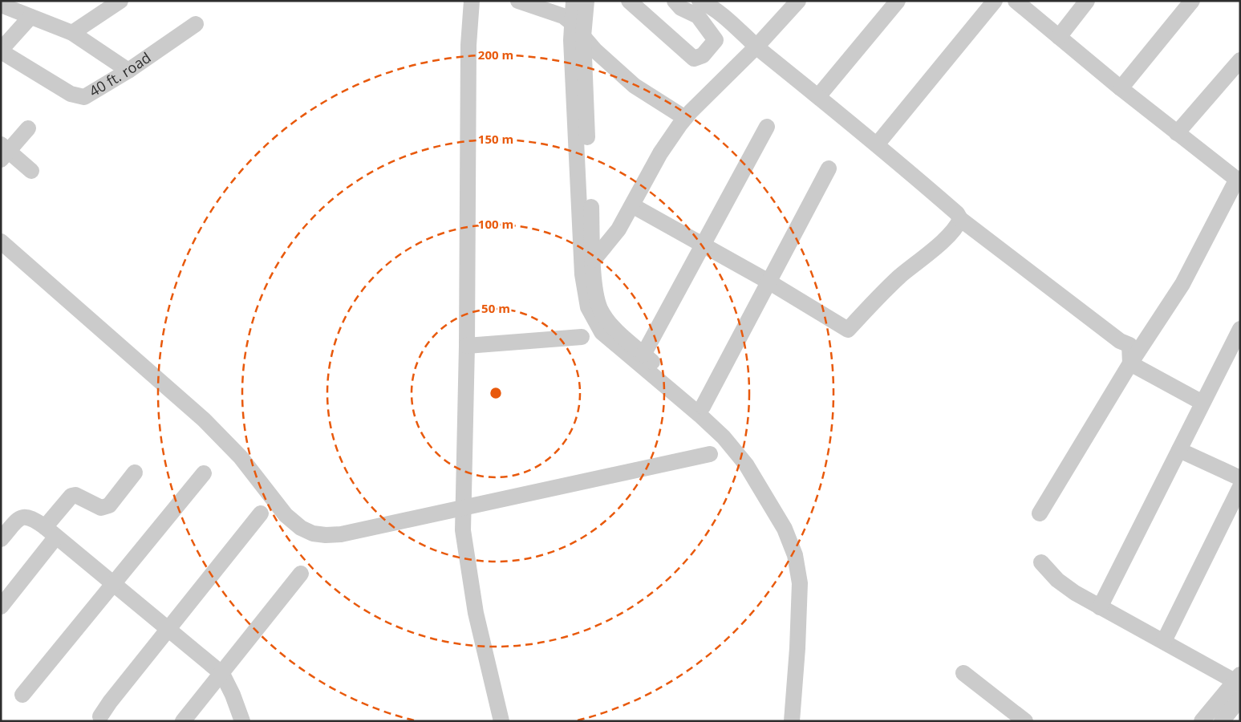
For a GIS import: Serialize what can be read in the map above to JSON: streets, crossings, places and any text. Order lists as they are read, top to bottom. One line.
{"streets":{"street":["40 ft. road"]},"rings":["200 m","150 m","100 m","50 m"]}
